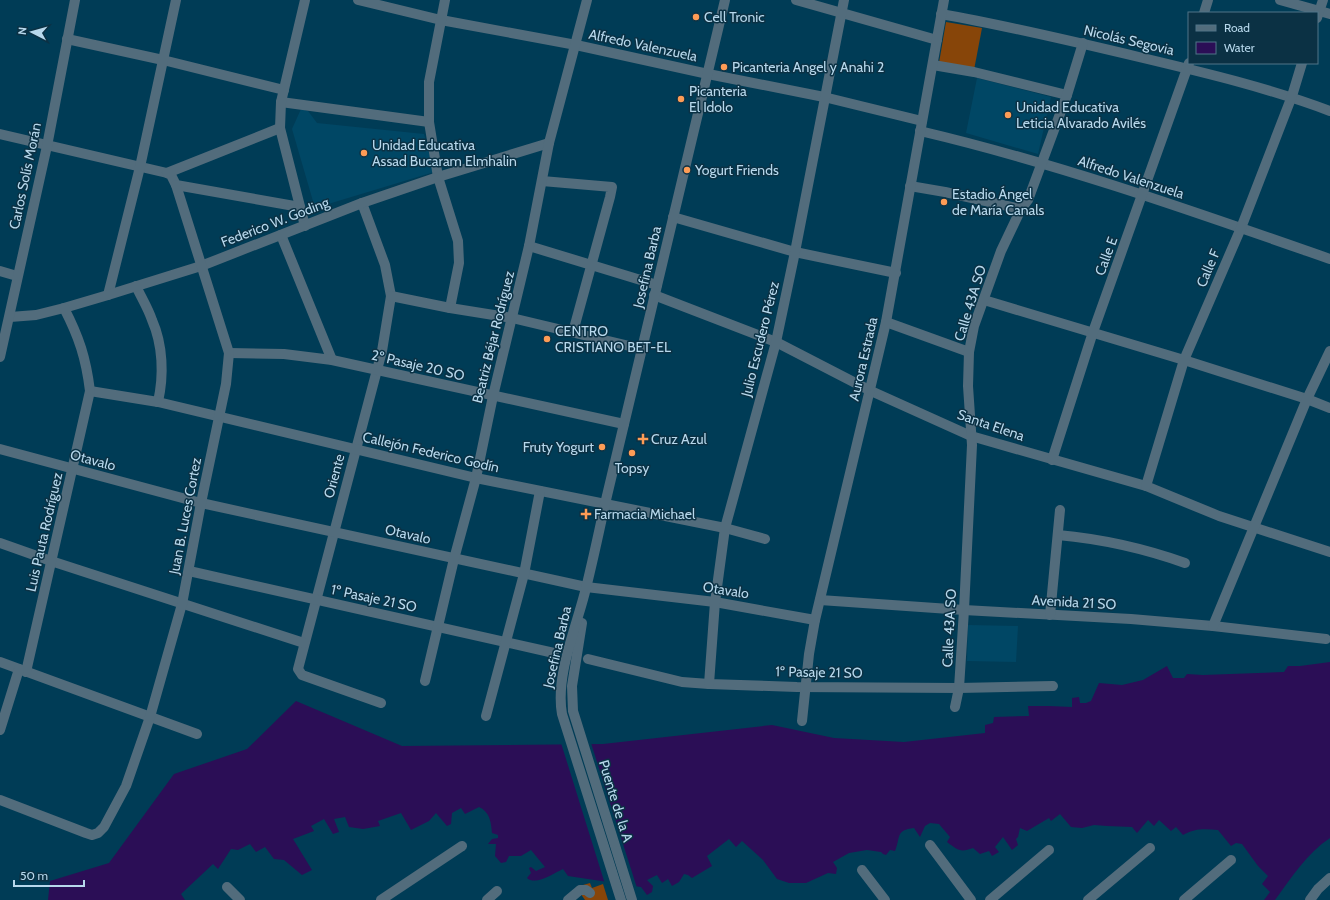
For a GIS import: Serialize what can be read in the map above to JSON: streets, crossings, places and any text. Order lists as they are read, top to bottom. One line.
{"streets":{"street":["Nicolás Segovia","Alfredo Valenzuela","Carlos Solís Morán","Federico W. Goding","Calle E","Josefina Barba","Calle F","Calle 43A SO","Beatriz Béjar Rodríguez","Julio Escudero Pérez","Aurora Estrada","2º Pasaje 20 SO","Santa Elena","Callejón Federico Godín","Otavalo","Oriente","Juan B. Luces Cortez","Luis Pauta Rodríguez","1º Pasaje 21 SO","Avenida 21 SO","Puente de la A"]},"crossings":[["Nicolás Segovia","Calle E"],["Nicolás Segovia","Calle F"],["Nicolás Segovia","Calle 43A SO"],["Nicolás Segovia","Aurora Estrada"],["Alfredo Valenzuela","Calle E"],["Alfredo Valenzuela","Josefina Barba"],["Alfredo Valenzuela","Calle F"],["Alfredo Valenzuela","Calle 43A SO"],["Alfredo Valenzuela","Beatriz Béjar Rodríguez"],["Alfredo Valenzuela","Julio Escudero Pérez"],["Alfredo Valenzuela","Aurora Estrada"],["Carlos Solís Morán","Federico W. Goding"],["Federico W. Goding","Beatriz Béjar Rodríguez"],["Federico W. Goding","Oriente"],["Federico W. Goding","Juan B. Luces Cortez"],["Federico W. Goding","Luis Pauta Rodríguez"],["Calle E","Santa Elena"],["Josefina Barba","2º Pasaje 20 SO"],["Josefina Barba","Santa Elena"],["Josefina Barba","Callejón Federico Godín"],["Josefina Barba","Otavalo"],["Josefina Barba","Puente de la A"],["Calle F","Santa Elena"],["Calle 43A SO","Santa Elena"],["Calle 43A SO","1º Pasaje 21 SO"],["Calle 43A SO","Avenida 21 SO"],["Beatriz Béjar Rodríguez","2º Pasaje 20 SO"],["Beatriz Béjar Rodríguez","Santa Elena"],["Beatriz Béjar Rodríguez","Callejón Federico Godín"],["Beatriz Béjar Rodríguez","Otavalo"],["Beatriz Béjar Rodríguez","1º Pasaje 21 SO"],["Julio Escudero Pérez","Santa Elena"],["Julio Escudero Pérez","Callejón Federico Godín"],["Julio Escudero Pérez","Otavalo"],["Julio Escudero Pérez","1º Pasaje 21 SO"],["Aurora Estrada","Santa Elena"],["Aurora Estrada","Otavalo"],["Aurora Estrada","1º Pasaje 21 SO"],["Aurora Estrada","Avenida 21 SO"],["2º Pasaje 20 SO","Oriente"],["2º Pasaje 20 SO","Juan B. Luces Cortez"],["Callejón Federico Godín","Oriente"],["Callejón Federico Godín","Juan B. Luces Cortez"],["Callejón Federico Godín","Luis Pauta Rodríguez"],["Otavalo","Oriente"],["Otavalo","Juan B. Luces Cortez"],["Otavalo","Luis Pauta Rodríguez"],["Oriente","1º Pasaje 21 SO"],["Juan B. Luces Cortez","1º Pasaje 21 SO"]],"places":{"other":["Cell Tronic","Picanteria Angel y Anahi 2","Picanteria El Idolo","Unidad Educativa Leticia Alvarado Avilés","Unidad Educativa Assad Bucaram Elmhalin","Yogurt Friends","Estadio Ángel de María Canals","CENTRO CRISTIANO BET-EL","Fruty Yogurt","Topsy"],"health":["Cruz Azul","Farmacia Michael"]},"legend":["Road","Water"],"scale_bar":"50 m","north":"left"}
